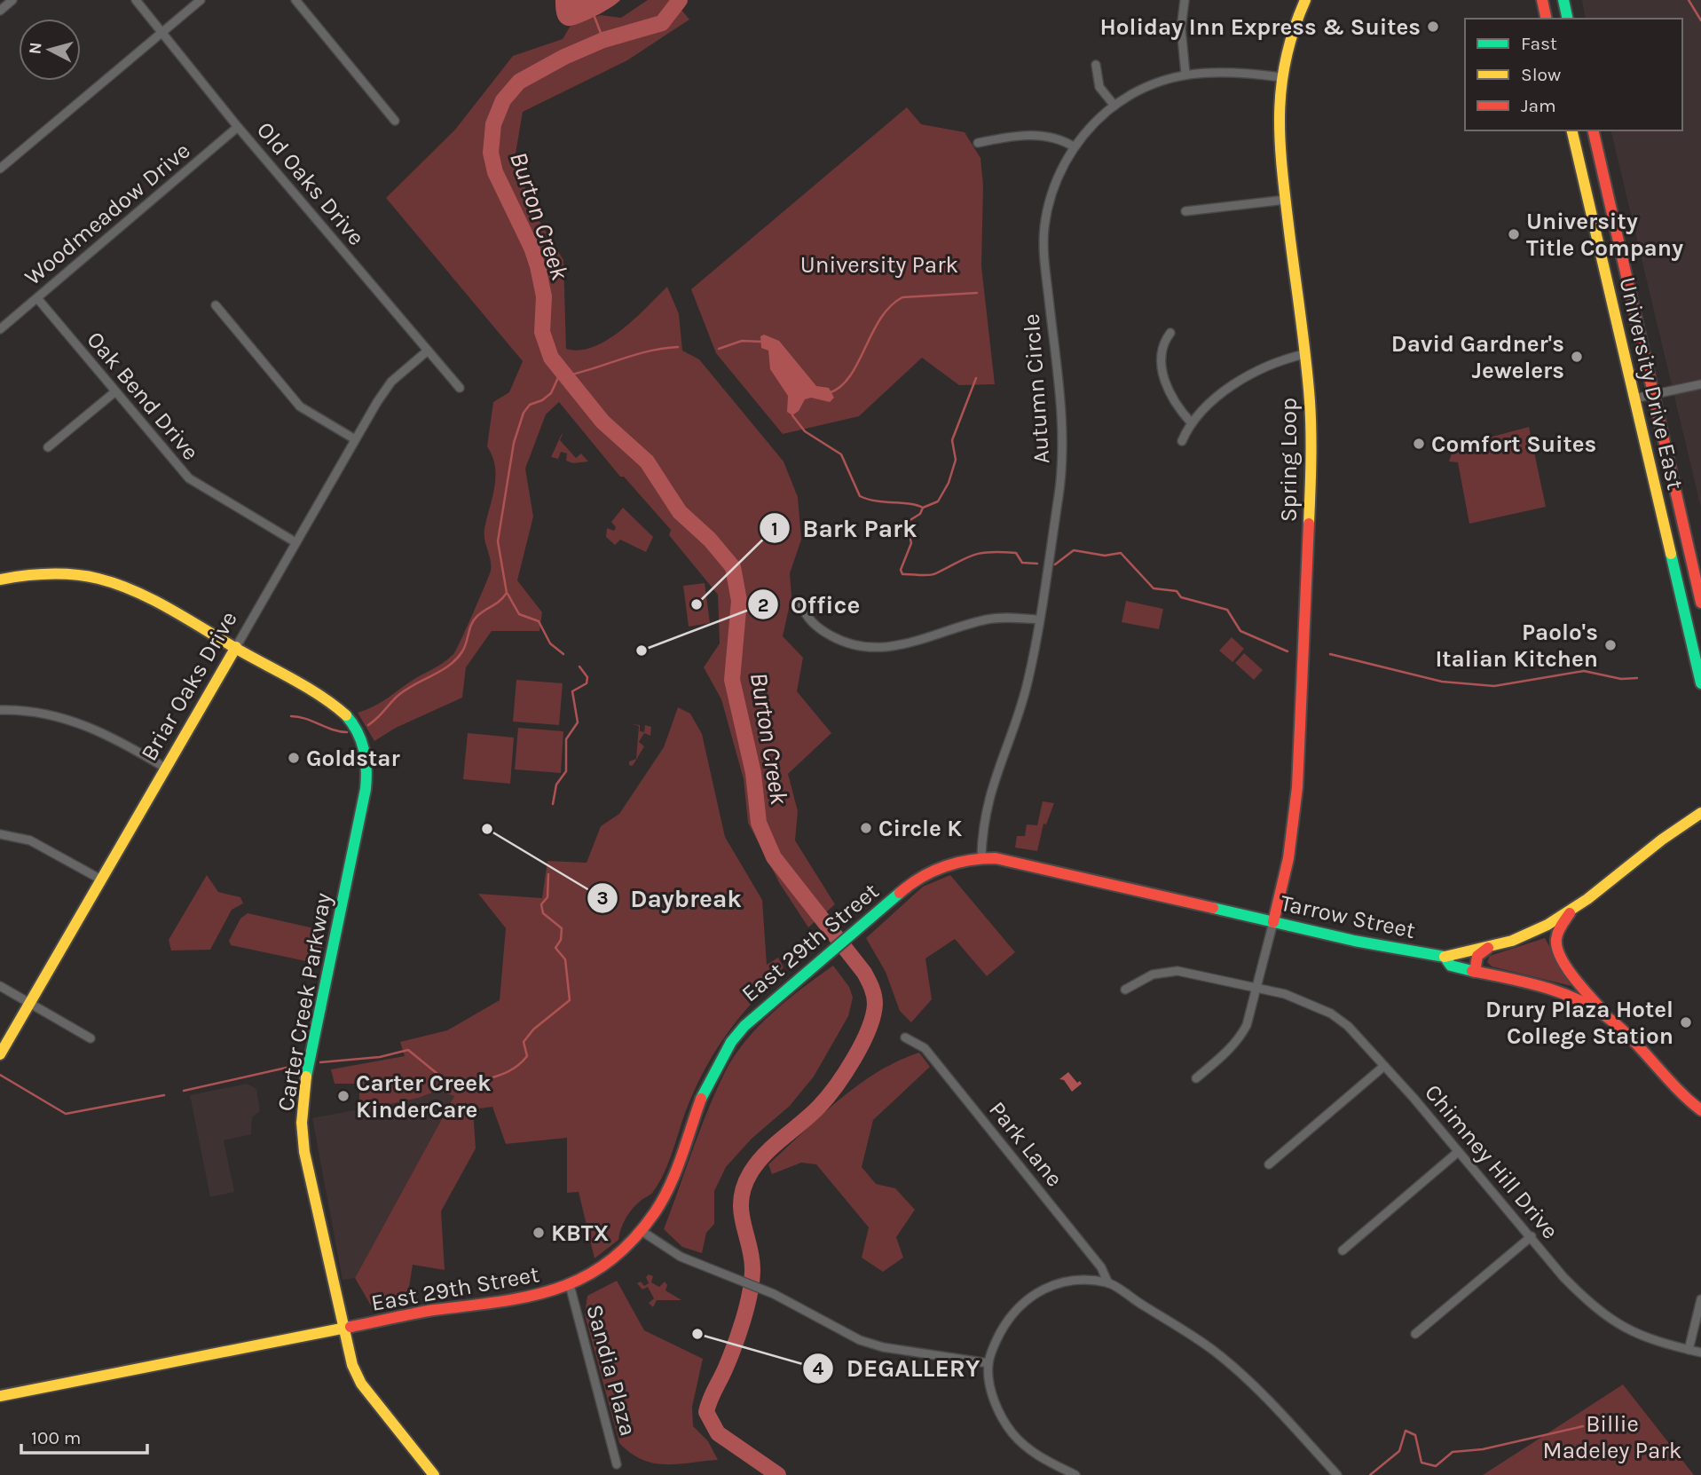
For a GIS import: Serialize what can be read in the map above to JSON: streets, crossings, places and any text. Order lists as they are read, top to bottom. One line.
{"streets":{"main road":["University Drive East","Spring Loop","Briar Oaks Drive","Tarrow Street","East 29th Street","Carter Creek Parkway"],"street":["Old Oaks Drive","Woodmeadow Drive","Autumn Circle","Oak Bend Drive","Park Lane","Chimney Hill Drive","Sandia Plaza"]},"crossings":[["Old Oaks Drive","Woodmeadow Drive"],["Old Oaks Drive","Briar Oaks Drive"],["Woodmeadow Drive","Oak Bend Drive"],["Autumn Circle","Spring Loop"],["Autumn Circle","Tarrow Street"],["Oak Bend Drive","Briar Oaks Drive"],["Spring Loop","Tarrow Street"],["Briar Oaks Drive","Carter Creek Parkway"],["Tarrow Street","East 29th Street"],["East 29th Street","Carter Creek Parkway"],["East 29th Street","Sandia Plaza"]],"water":["Burton Creek"],"parks":["University Park","Billie Madeley Park"],"places":["Holiday Inn Express & Suites","University Title Company","David Gardner's Jewelers","Comfort Suites","Bark Park","Paolo's Italian Kitchen","Office","Goldstar","Circle K","Daybreak","Drury Plaza Hotel College Station","Carter Creek KinderCare","KBTX","DEGALLERY"],"legend":["Fast","Slow","Jam"],"scale_bar":"100 m","north":"left"}
